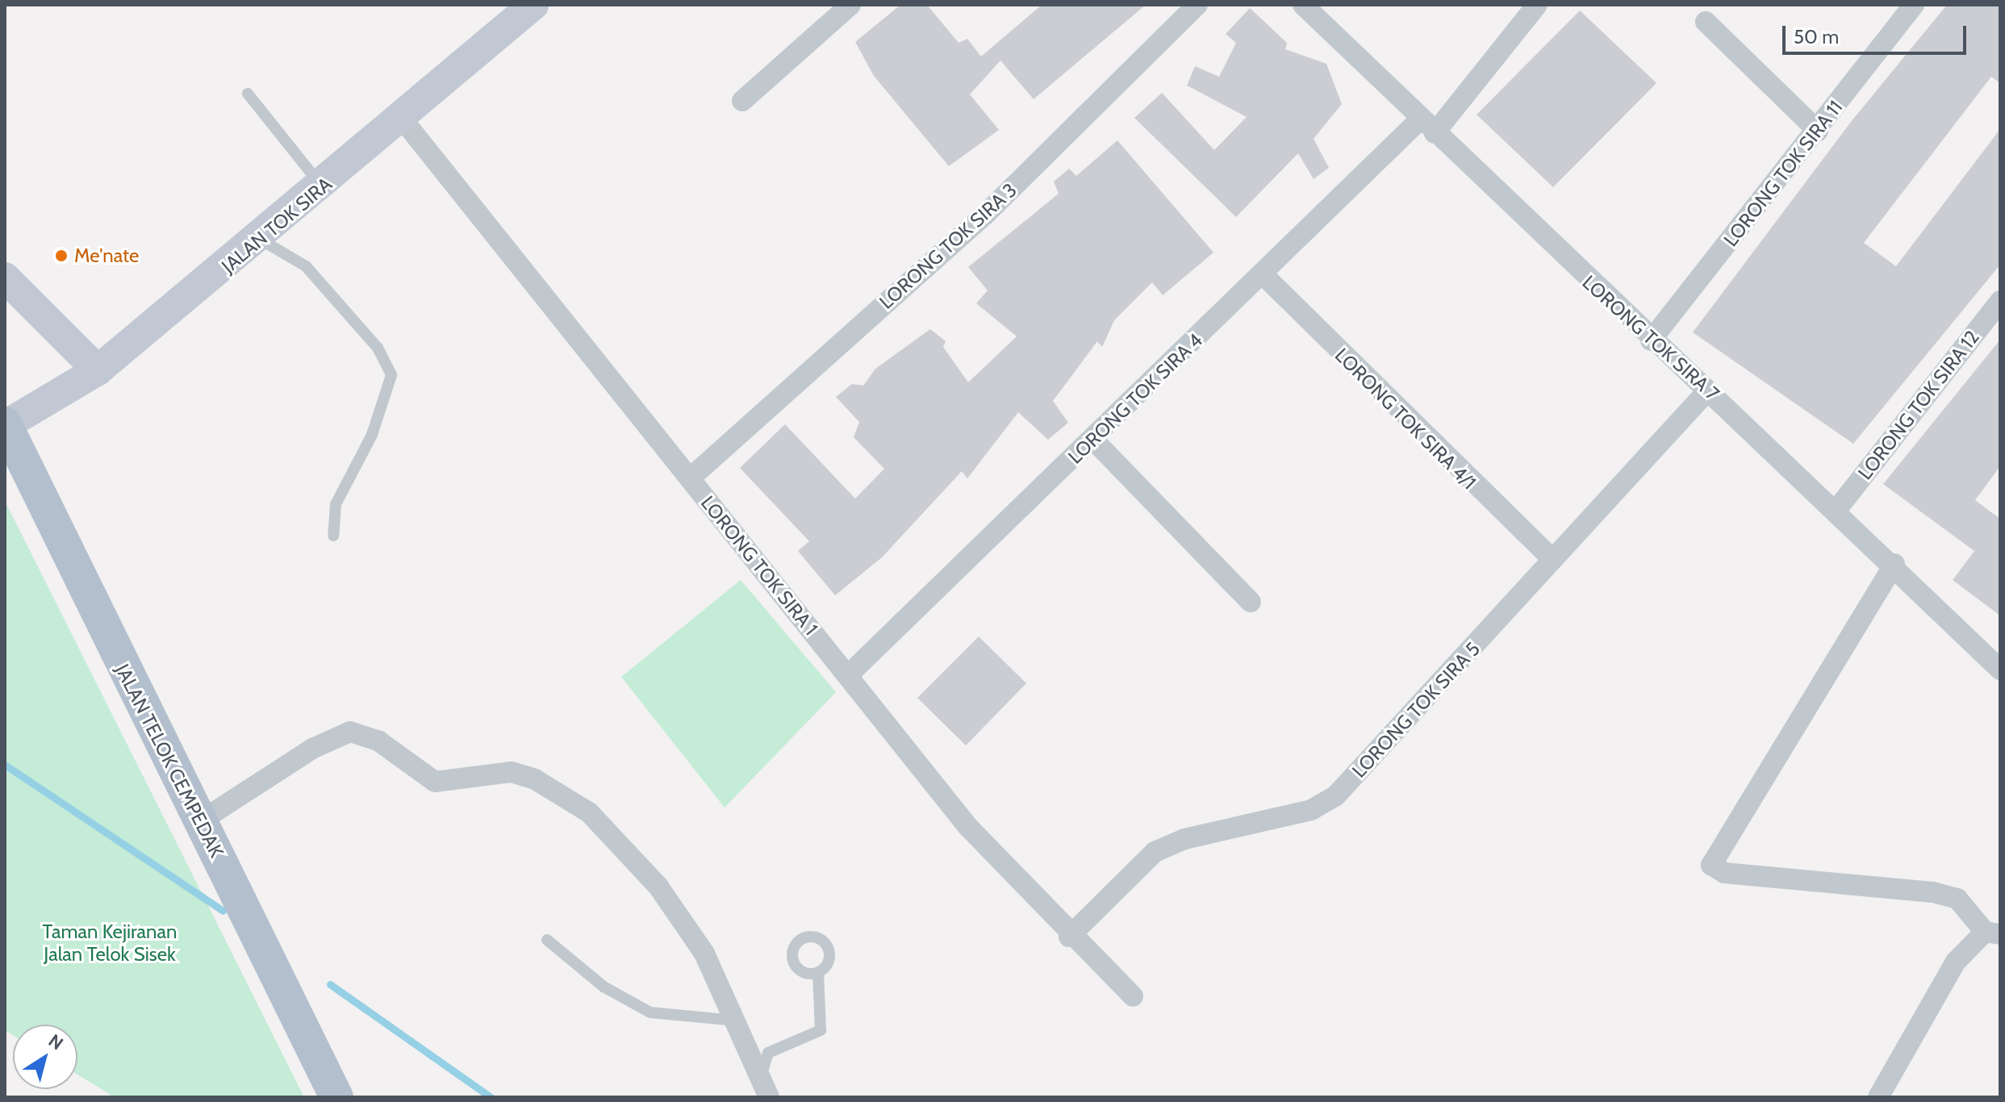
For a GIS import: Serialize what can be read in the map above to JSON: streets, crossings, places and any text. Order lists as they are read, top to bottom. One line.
{"streets":{"main road":["JALAN TELOK CEMPEDAK"],"street":["LORONG TOK SIRA 11","JALAN TOK SIRA","LORONG TOK SIRA 3","LORONG TOK SIRA 7","LORONG TOK SIRA 4","LORONG TOK SIRA 12","LORONG TOK SIRA 4/1","LORONG TOK SIRA 1","LORONG TOK SIRA 5"]},"crossings":[["LORONG TOK SIRA 11","LORONG TOK SIRA 7"],["JALAN TOK SIRA","LORONG TOK SIRA 1"],["JALAN TOK SIRA","JALAN TELOK CEMPEDAK"],["LORONG TOK SIRA 3","LORONG TOK SIRA 1"],["LORONG TOK SIRA 7","LORONG TOK SIRA 4"],["LORONG TOK SIRA 7","LORONG TOK SIRA 12"],["LORONG TOK SIRA 7","LORONG TOK SIRA 5"],["LORONG TOK SIRA 4","LORONG TOK SIRA 4/1"],["LORONG TOK SIRA 4","LORONG TOK SIRA 1"],["LORONG TOK SIRA 4/1","LORONG TOK SIRA 5"],["LORONG TOK SIRA 1","LORONG TOK SIRA 5"]],"parks":["Taman Kejiranan Jalan Telok Sisek"],"places":["Me'nate"],"scale_bar":"50 m","north":"top right"}
